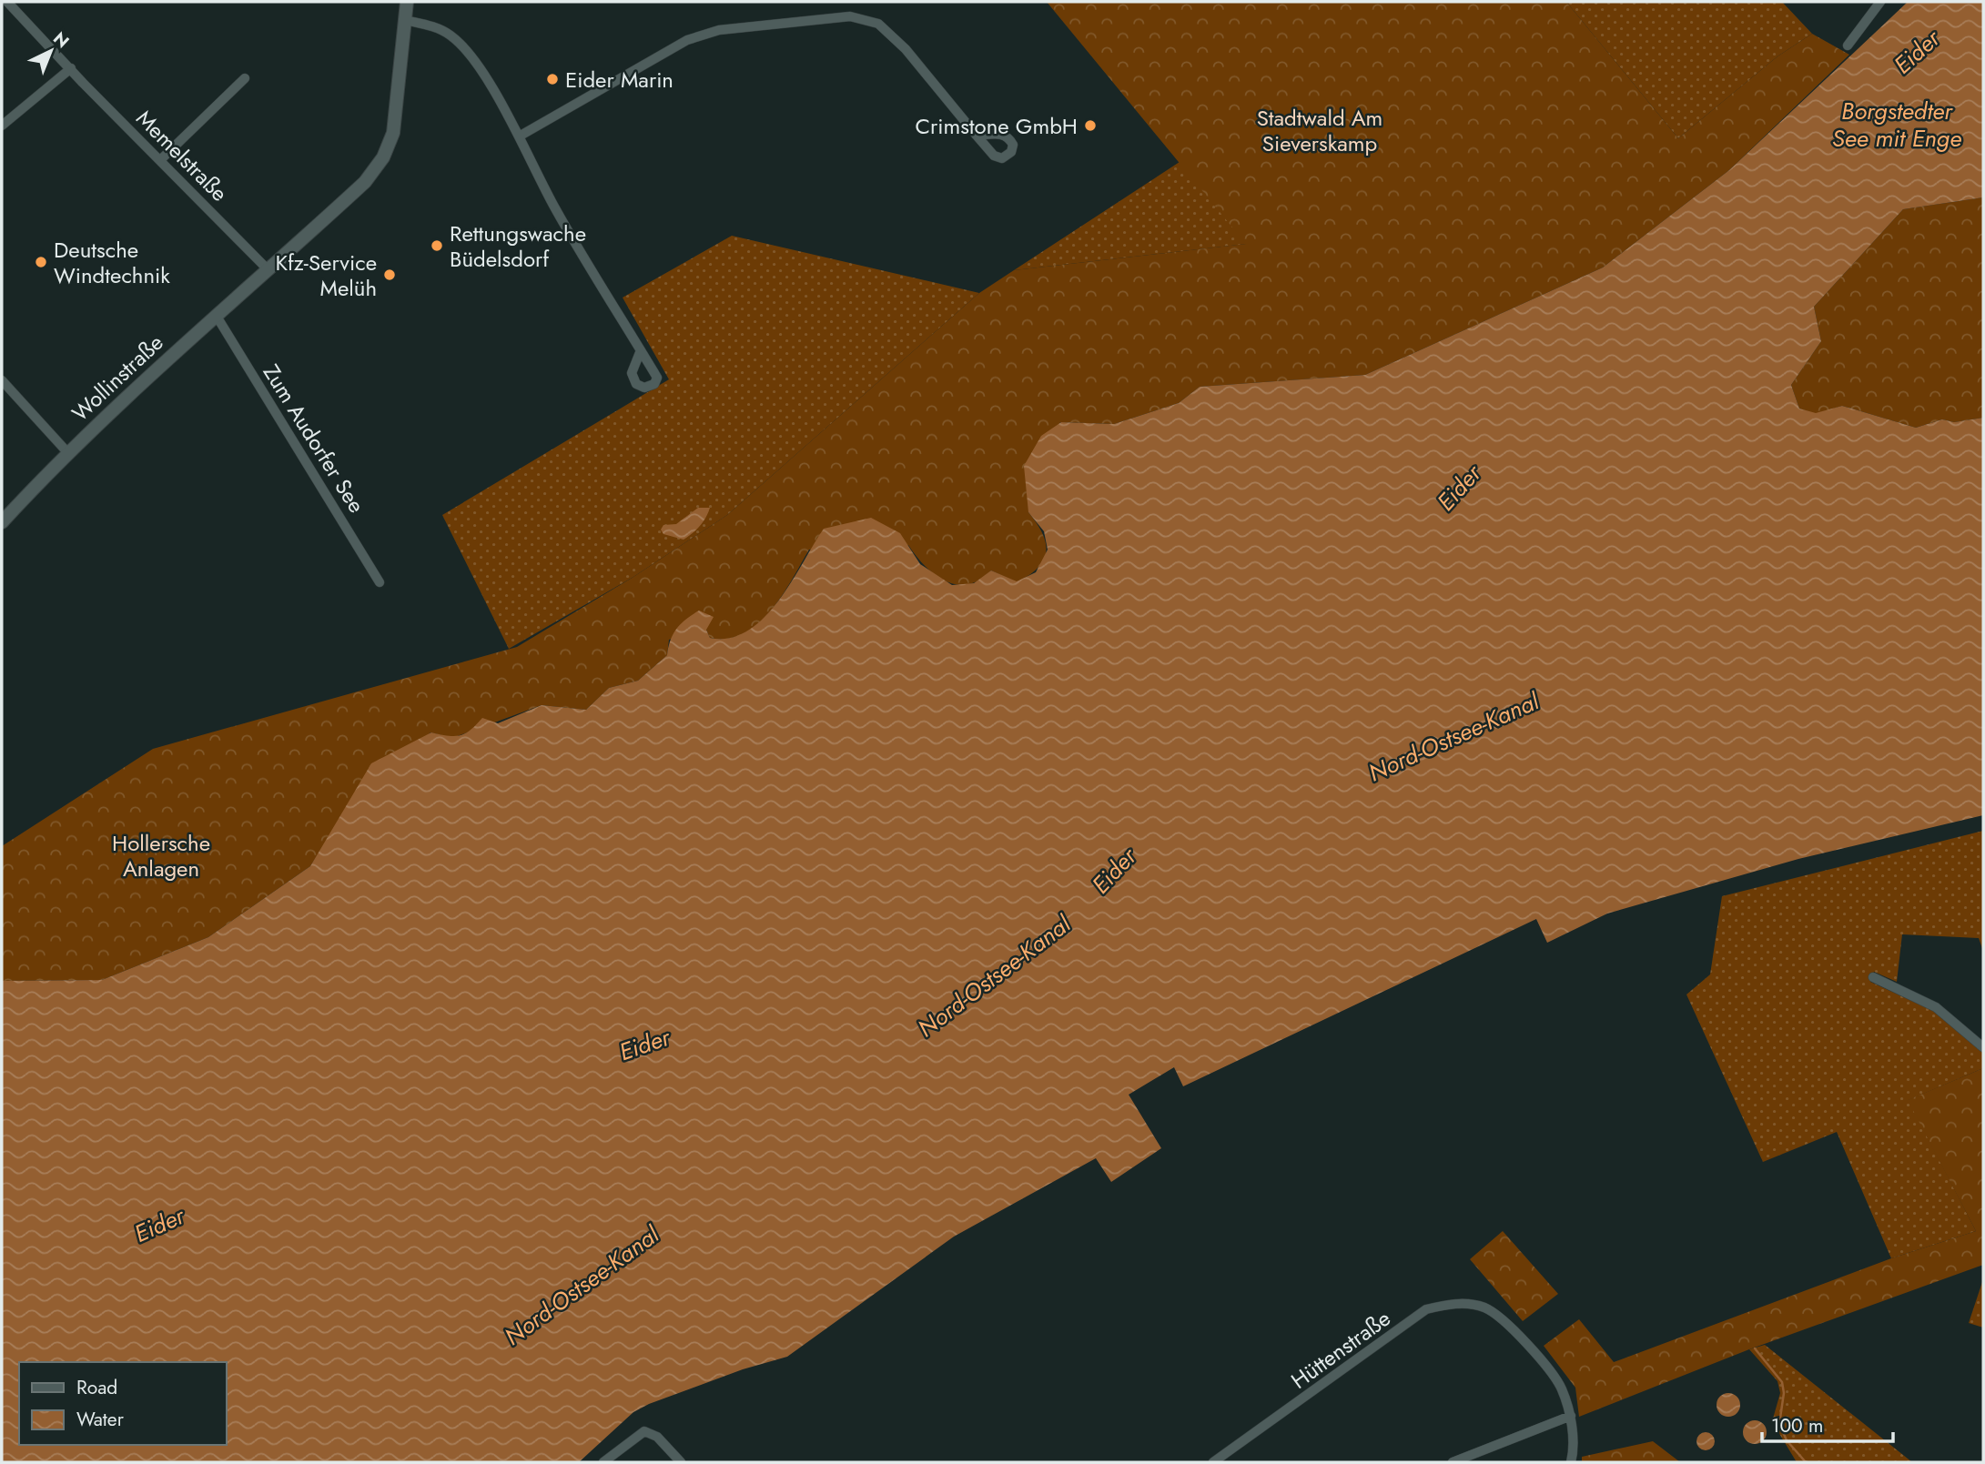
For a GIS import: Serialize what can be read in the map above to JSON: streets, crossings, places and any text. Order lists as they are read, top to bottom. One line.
{"streets":{"street":["Memelstraße","Wollinstraße","Zum Audorfer See","Hüttenstraße"]},"crossings":[["Memelstraße","Wollinstraße"],["Wollinstraße","Zum Audorfer See"]],"water":["Eider","Borgstedter See mit Enge","Nord-Ostsee-Kanal"],"parks":["Stadtwald Am Sieverskamp","Hollersche Anlagen"],"places":["Eider Marin","Crimstone GmbH","Rettungswache Büdelsdorf","Deutsche Windtechnik","Kfz-Service Melüh"],"legend":["Road","Water"],"scale_bar":"100 m","north":"top right"}
